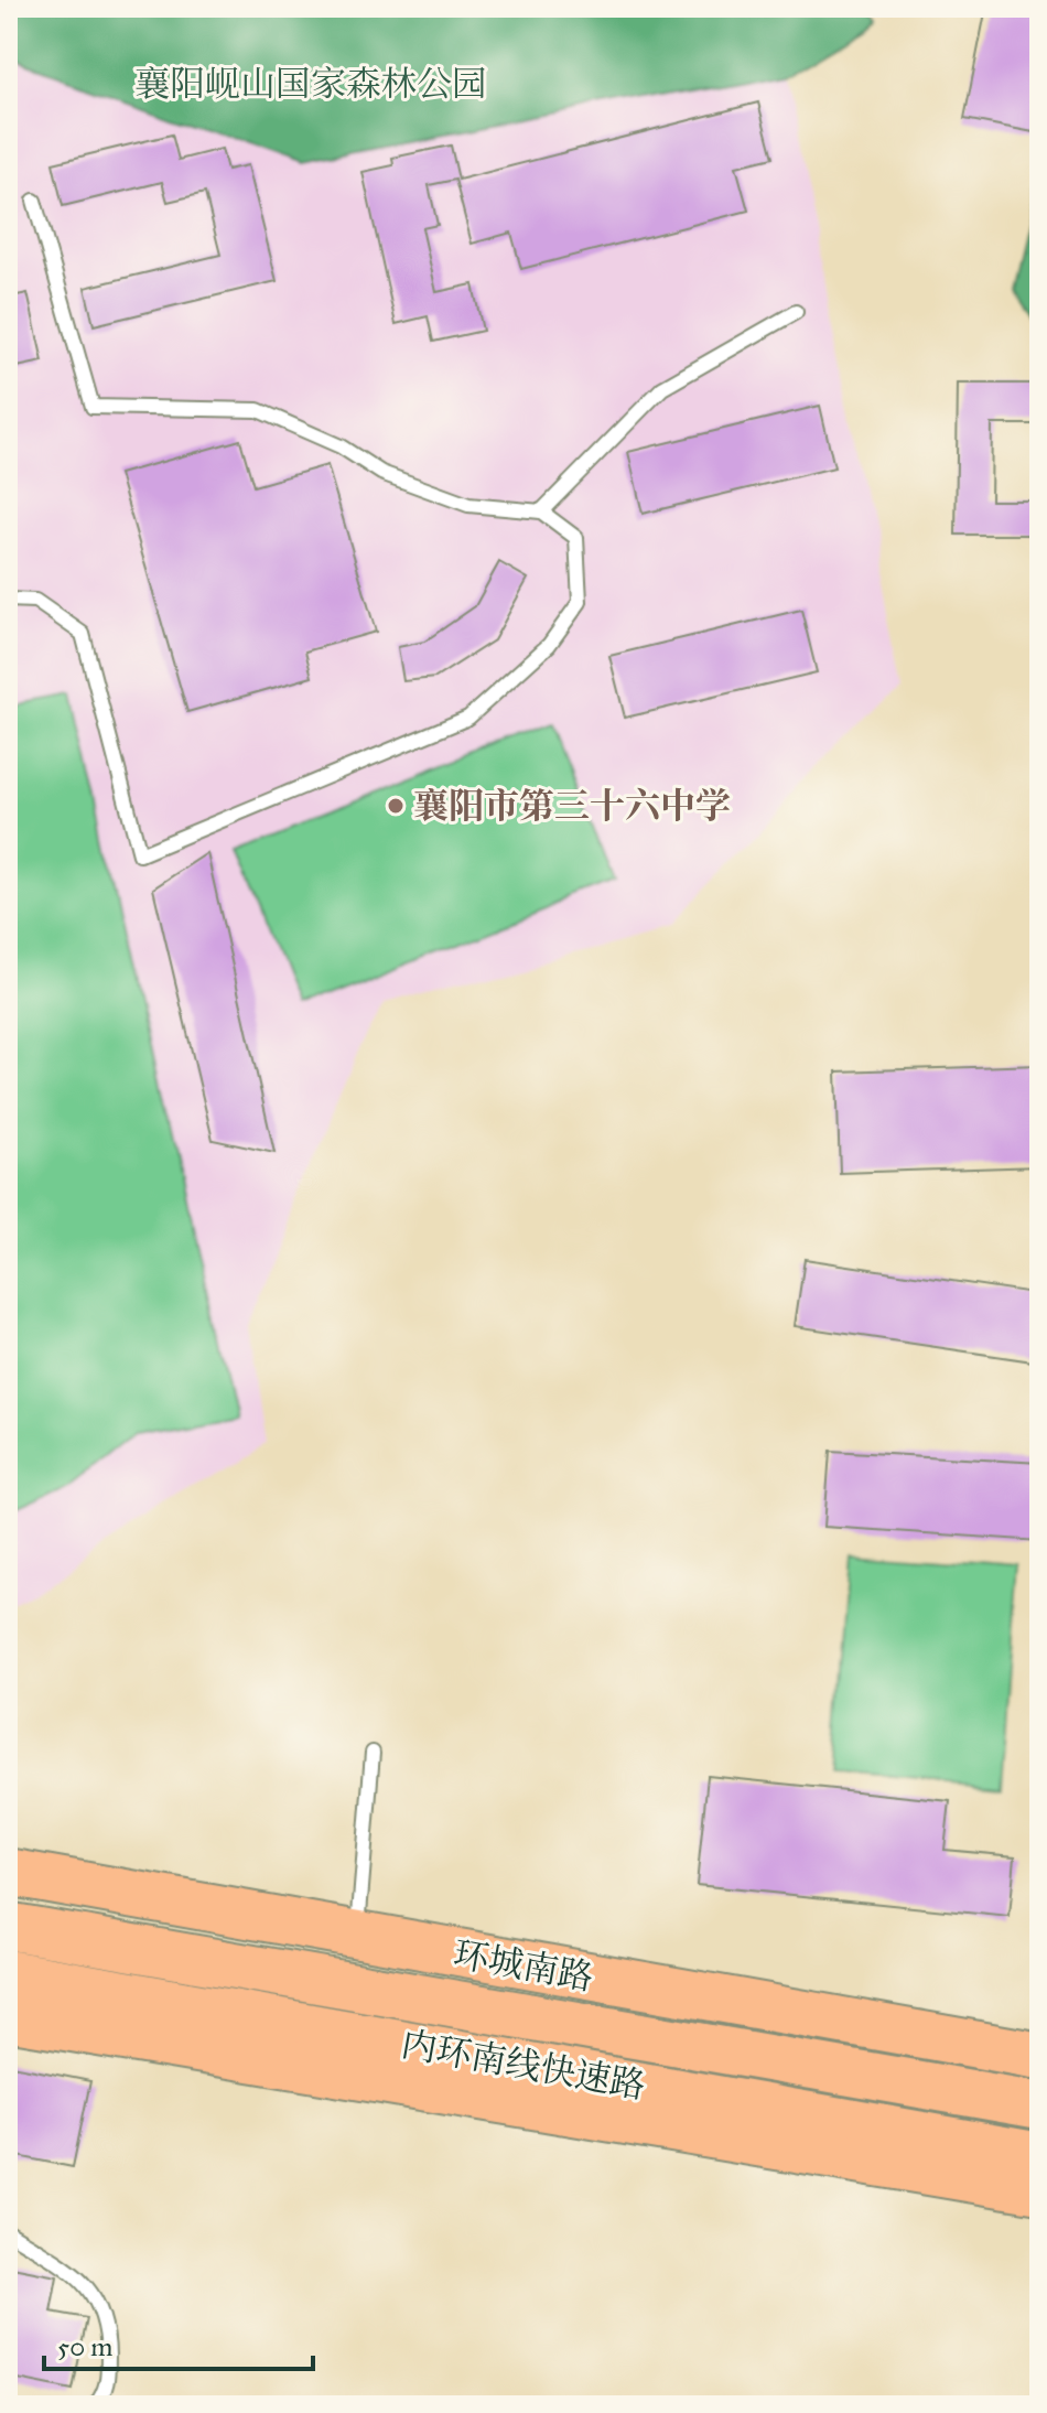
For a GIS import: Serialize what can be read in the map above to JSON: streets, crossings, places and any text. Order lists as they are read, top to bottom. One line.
{"streets":{"highway":["环城南路","内环南线快速路"]},"parks":["襄阳岘山国家森林公园"],"places":["襄阳市第三十六中学"],"scale_bar":"50 m"}
